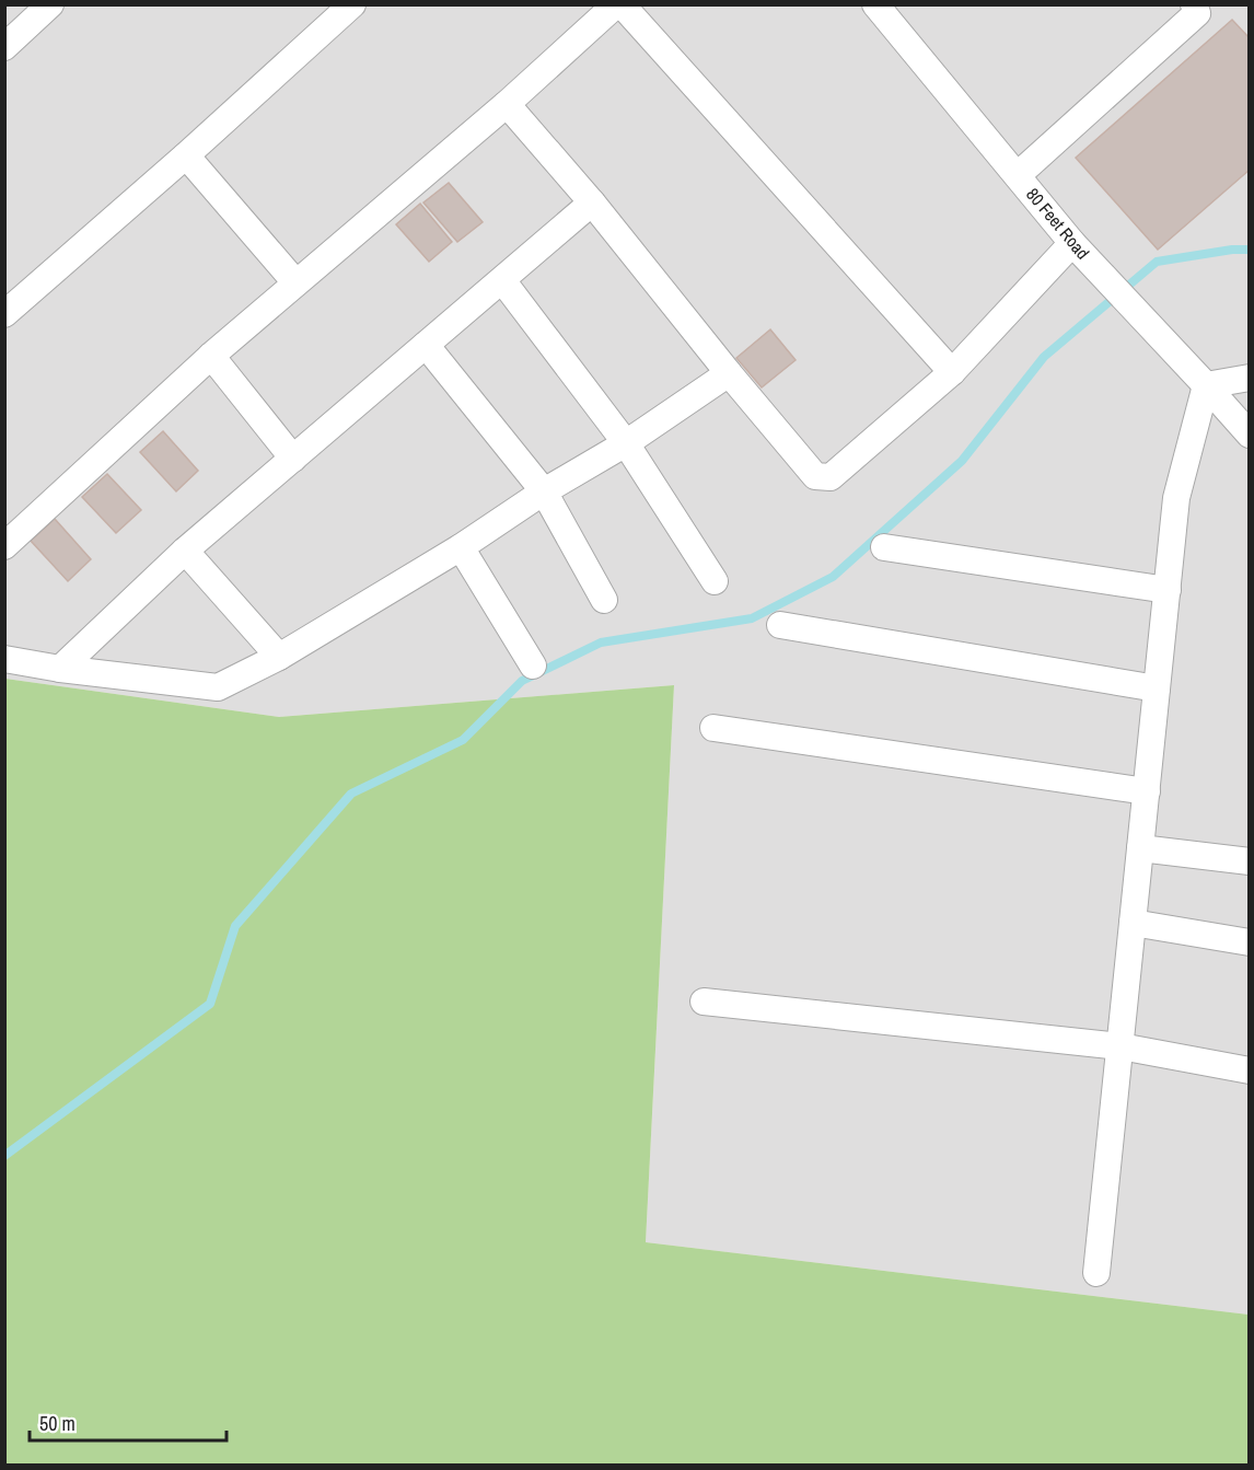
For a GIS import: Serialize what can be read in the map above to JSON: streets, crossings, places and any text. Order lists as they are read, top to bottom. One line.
{"streets":{"street":["80 Feet Road"]},"scale_bar":"50 m"}
